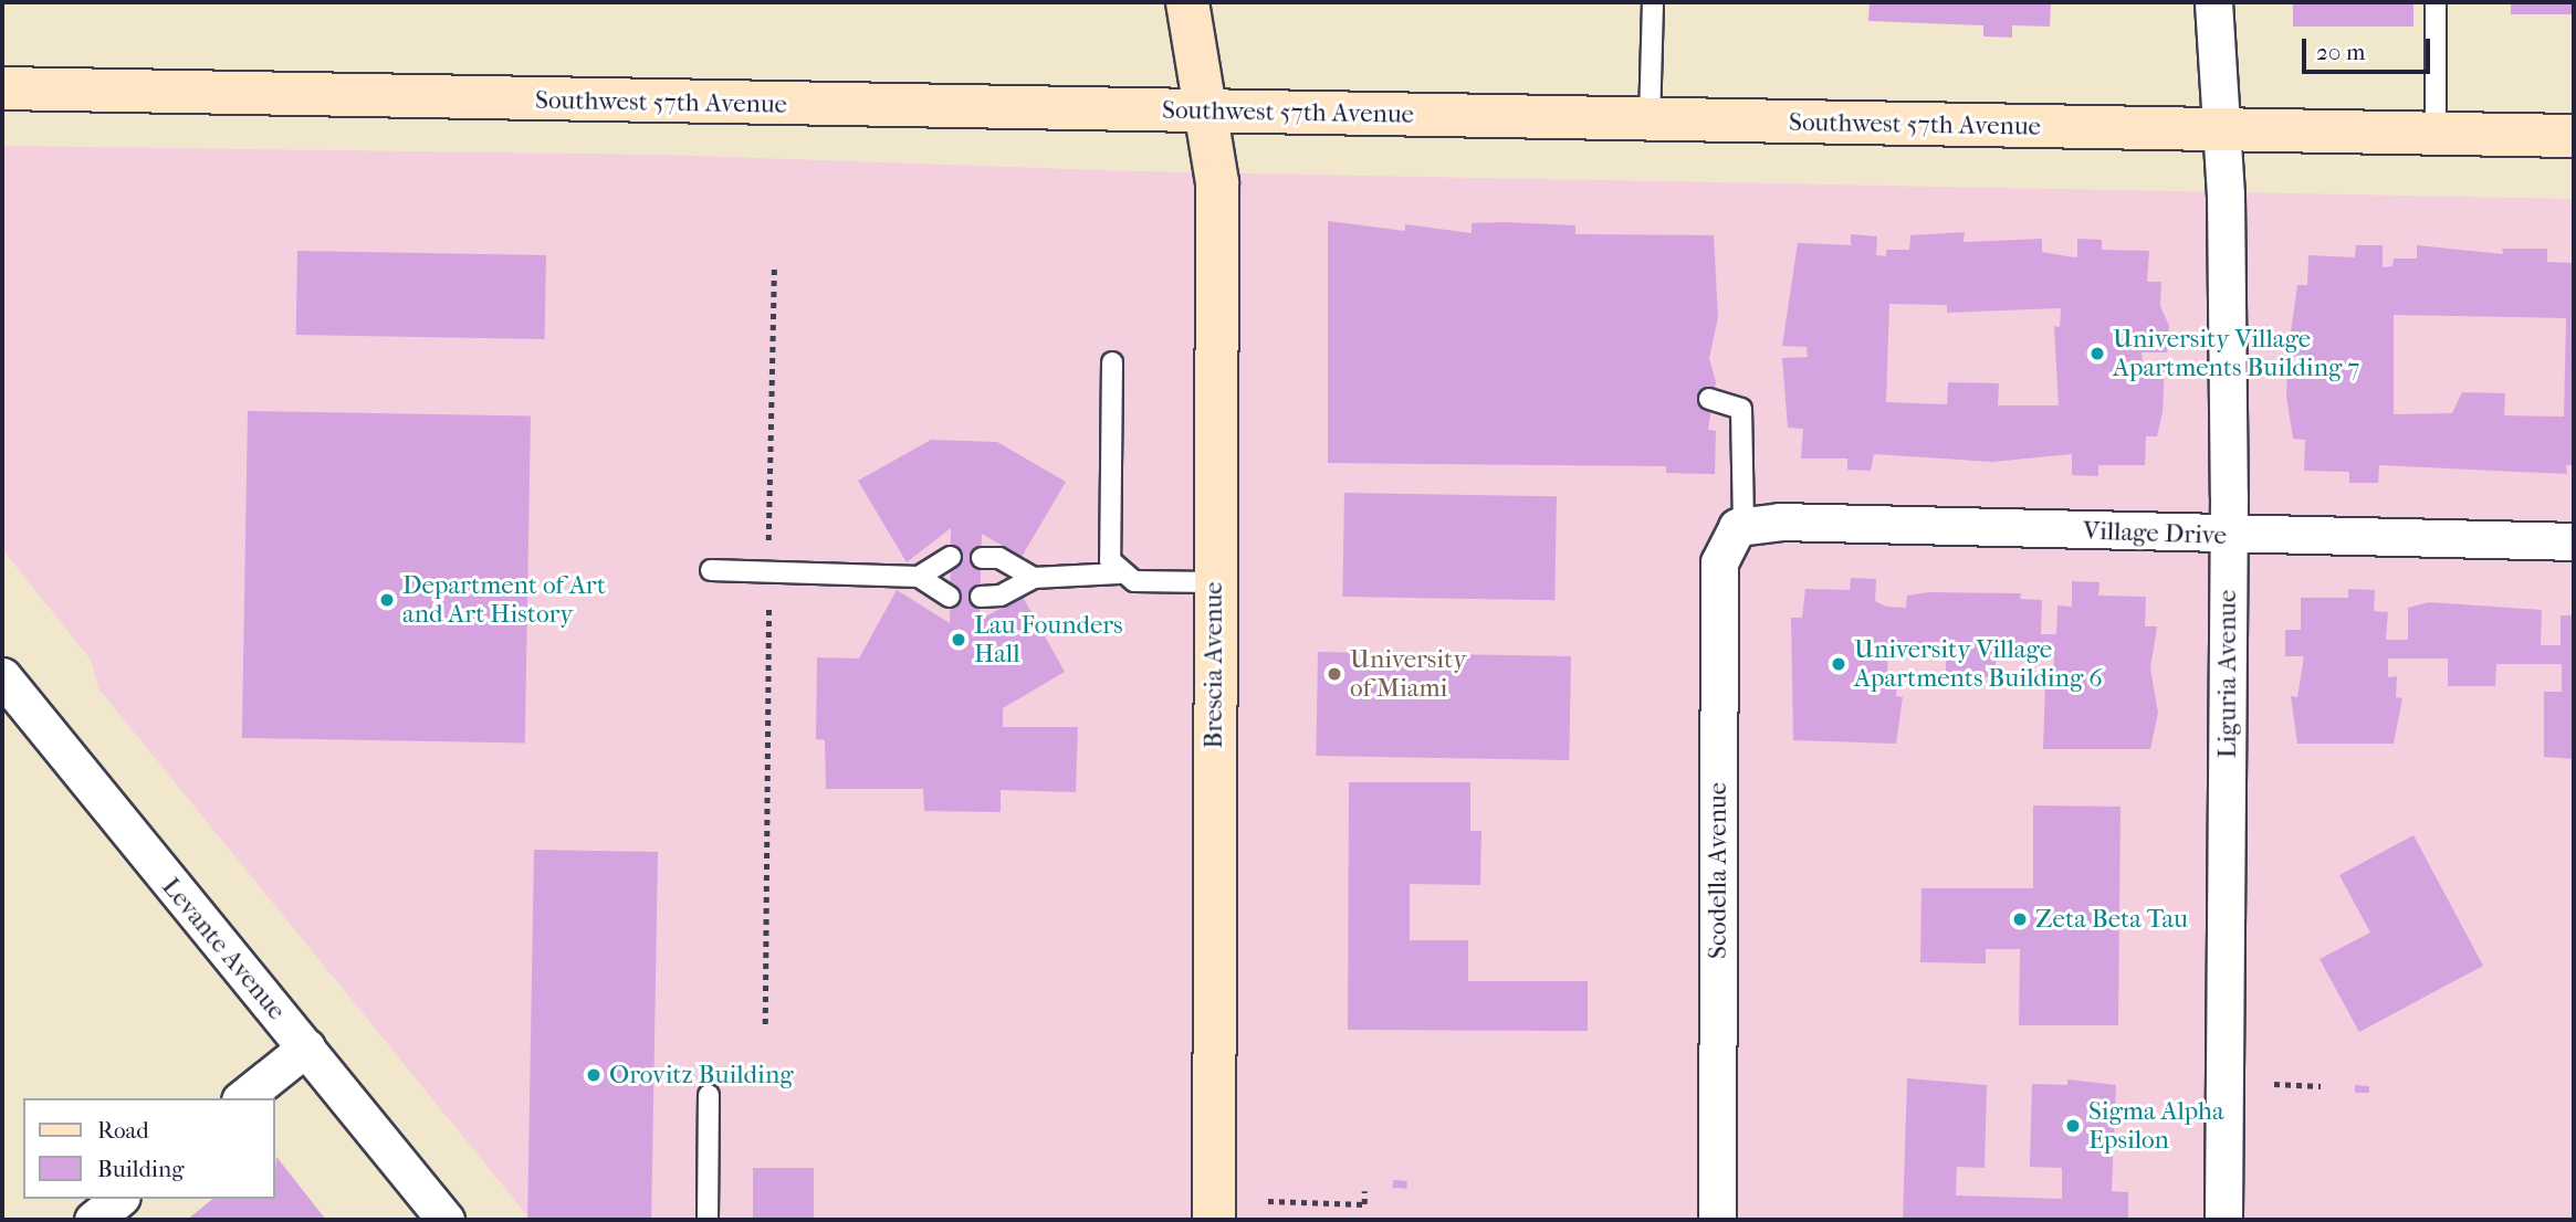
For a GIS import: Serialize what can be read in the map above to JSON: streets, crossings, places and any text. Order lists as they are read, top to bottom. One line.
{"streets":{"main road":["Southwest 57th Avenue","Brescia Avenue"],"street":["Village Drive","Liguria Avenue","Scodella Avenue","Levante Avenue"]},"crossings":[["Southwest 57th Avenue","Brescia Avenue"],["Southwest 57th Avenue","Liguria Avenue"],["Village Drive","Liguria Avenue"],["Village Drive","Scodella Avenue"]],"places":["University Village Apartments Building 7","Department of Art and Art History","Lau Founders Hall","University Village Apartments Building 6","University of Miami","Zeta Beta Tau","Orovitz Building","Sigma Alpha Epsilon"],"legend":["Road","Building"],"scale_bar":"20 m"}
